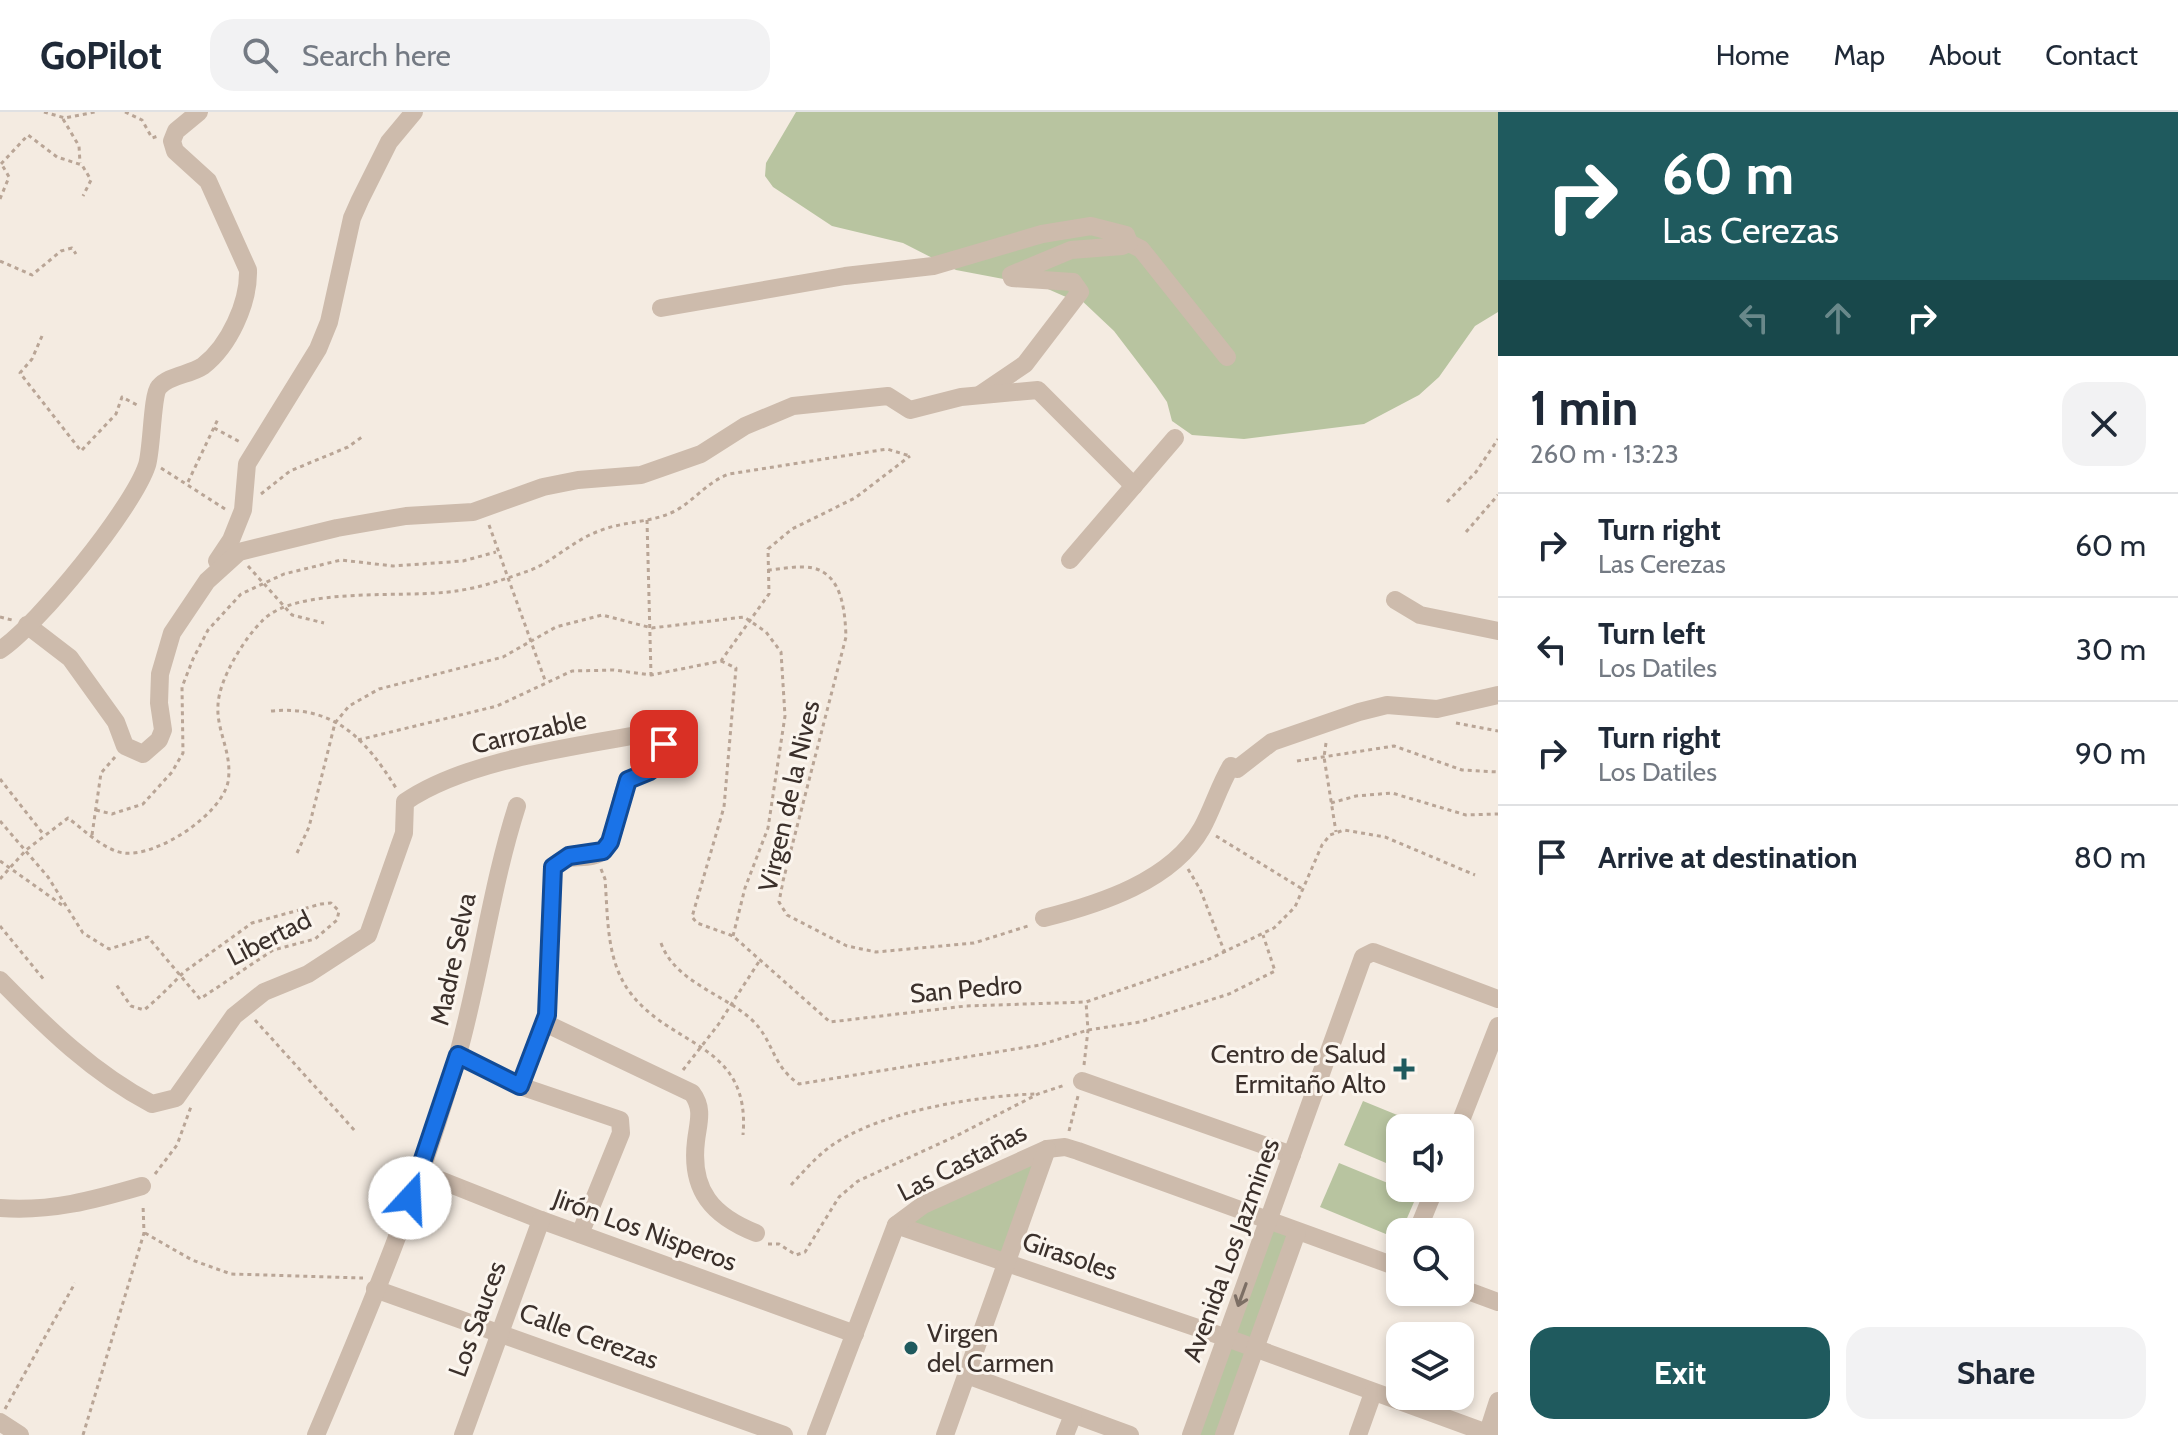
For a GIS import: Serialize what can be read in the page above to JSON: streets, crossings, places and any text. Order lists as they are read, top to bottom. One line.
{"streets":{"street":["Carrozable","Madre Selva","Las Castañas","Jirón Los Nisperos","Avenida Los Jazmines","Girasoles","Los Sauces","Calle Cerezas"],"path":["Virgen de la Nives","Libertad","San Pedro"]},"crossings":[["Madre Selva","Jirón Los Nisperos"],["Madre Selva","Calle Cerezas"],["Las Castañas","Jirón Los Nisperos"],["Las Castañas","Avenida Los Jazmines"],["Las Castañas","Girasoles"],["Jirón Los Nisperos","Los Sauces"],["Avenida Los Jazmines","Girasoles"],["Los Sauces","Calle Cerezas"]],"places":{"health":["Centro de Salud Ermitaño Alto"],"other":["Virgen del Carmen"]},"page":{"header":"GoPilot","search":"Search here","nav":["Home","Map","About","Contact"],"turn":["60 m","Las Cerezas"],"heading":["1 min","260 m · 13:23"],"list":[{"name":"Turn right","note":"Las Cerezas","value":"60 m"},{"name":"Turn left","note":"Los Datiles","value":"30 m"},{"name":"Turn right","note":"Los Datiles","value":"90 m"},{"name":"Arrive at destination","value":"80 m"}],"buttons":["Exit","Share"]}}
